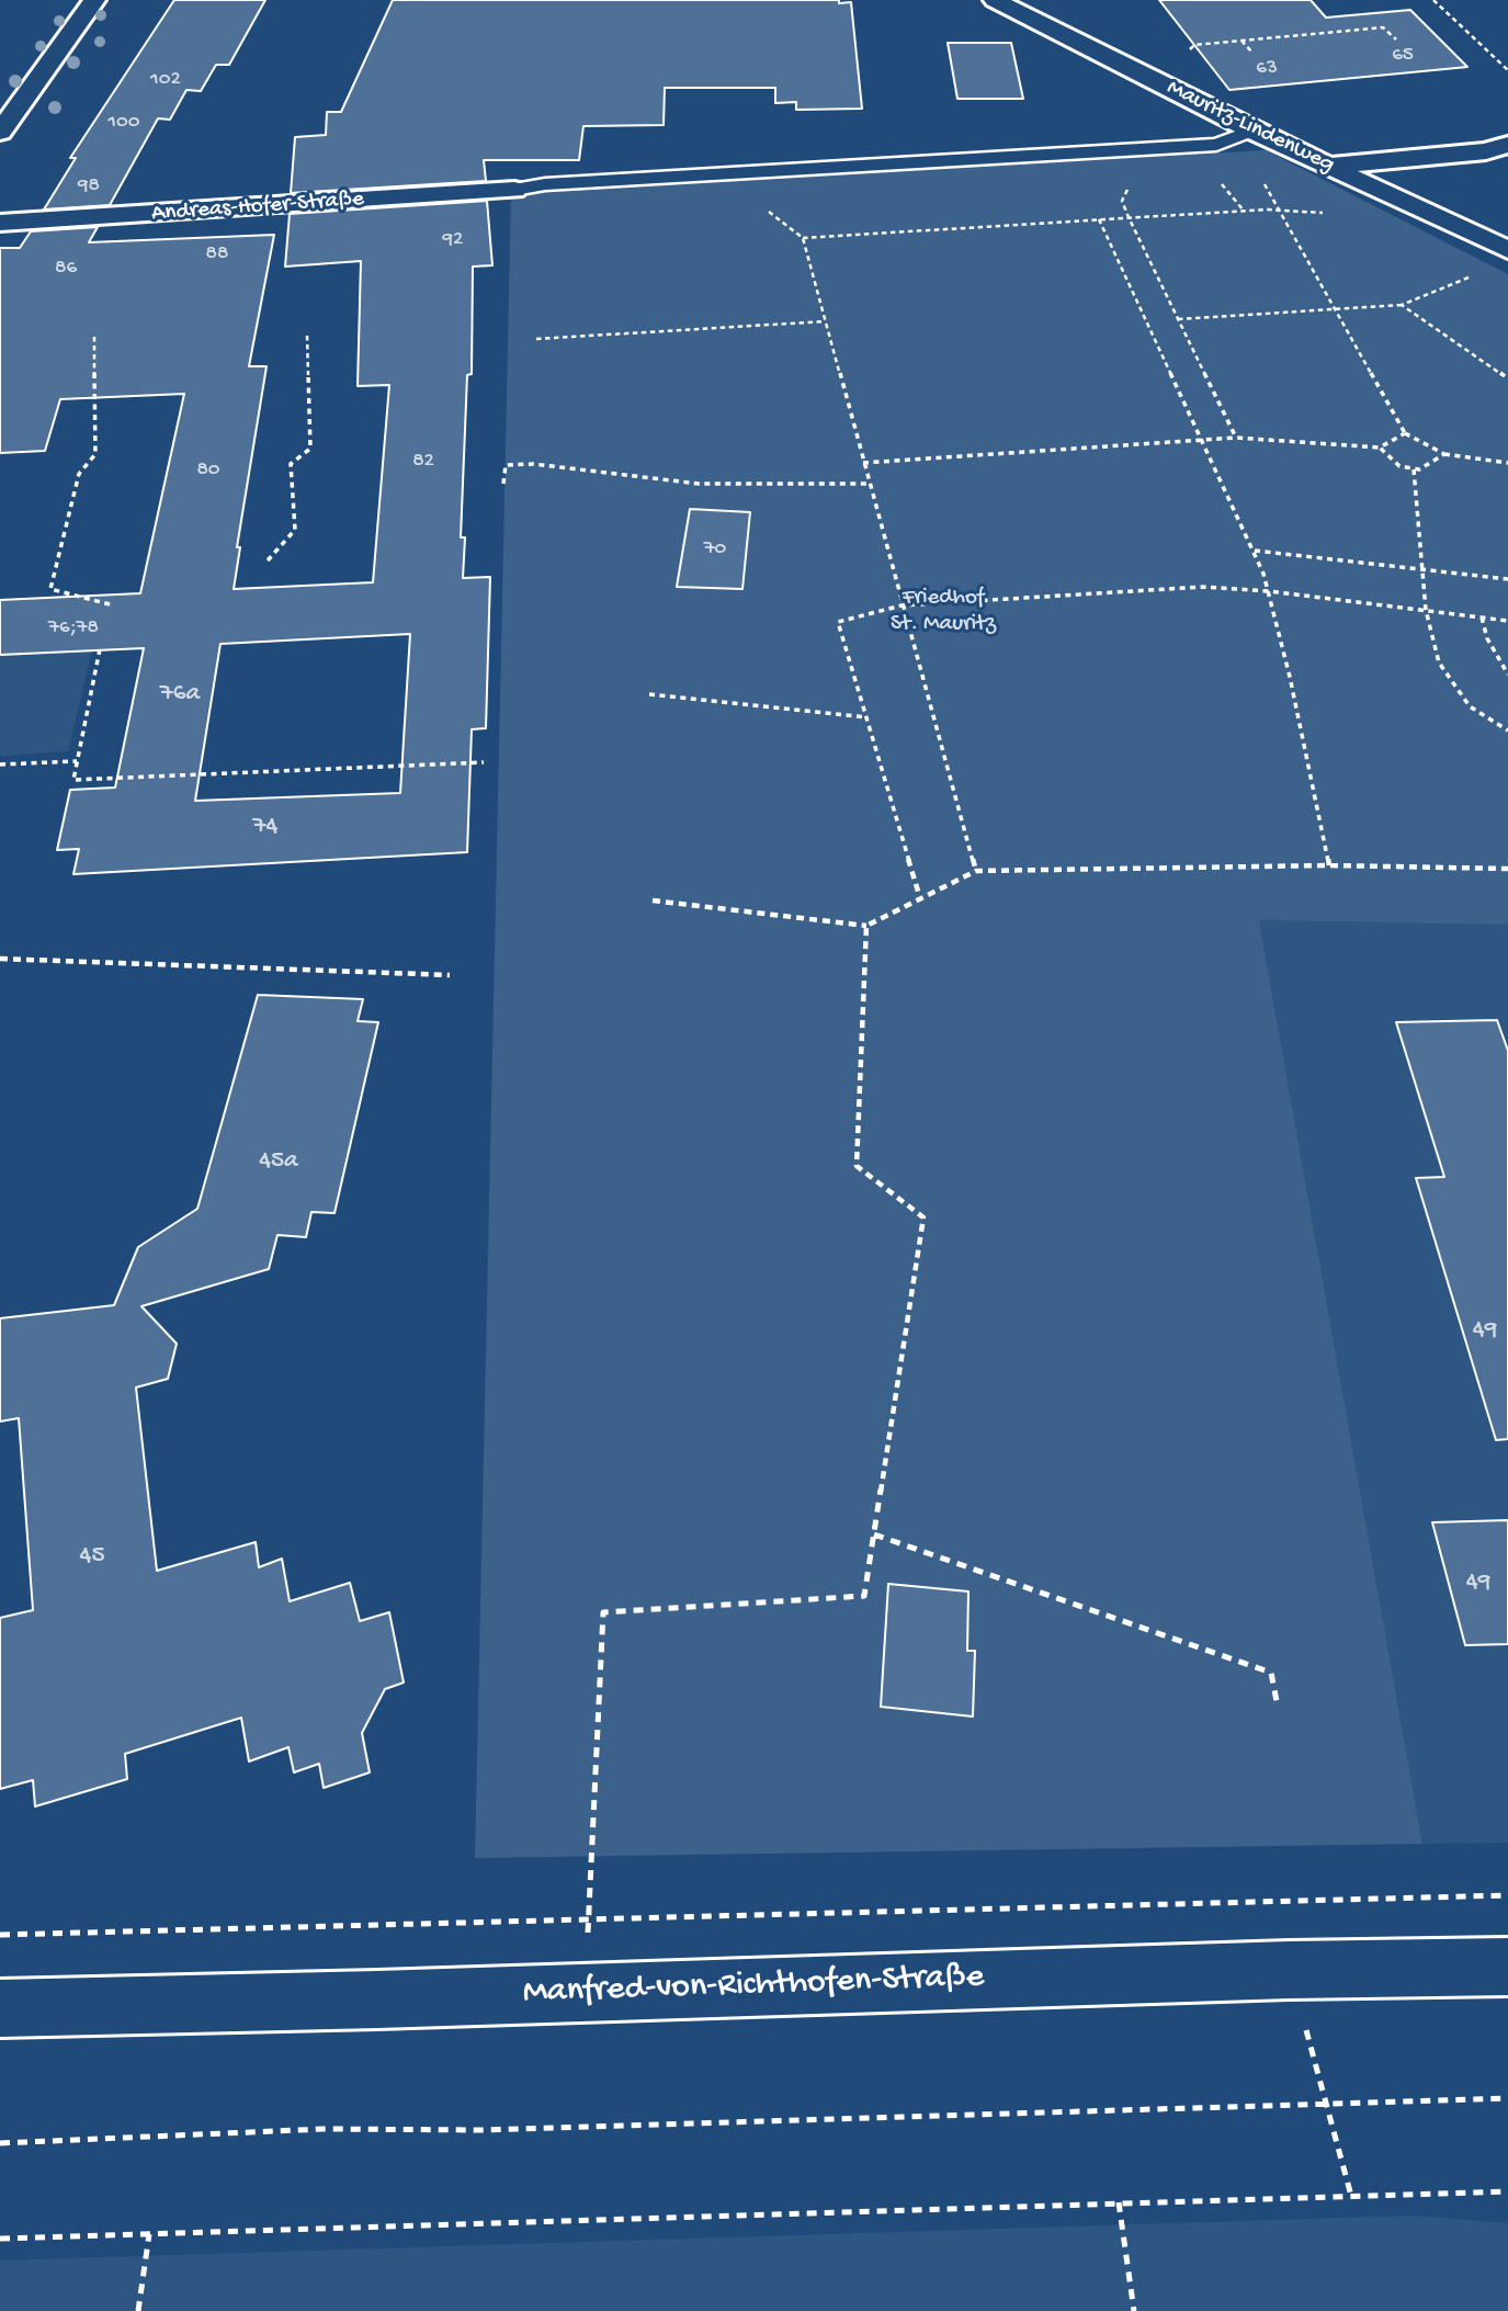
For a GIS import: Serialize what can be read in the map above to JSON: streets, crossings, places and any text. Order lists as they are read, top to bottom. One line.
{"streets":{"street":["Mauritz-Lindenweg","Andreas-Hofer-Straße","Manfred-von-Richthofen-Straße"]},"parks":["Friedhof St. Mauritz"],"house_numbers":["65","63","102","100","98","92","88","86","82","80","70","76;78","76a","74","45a","49","45","49"]}
